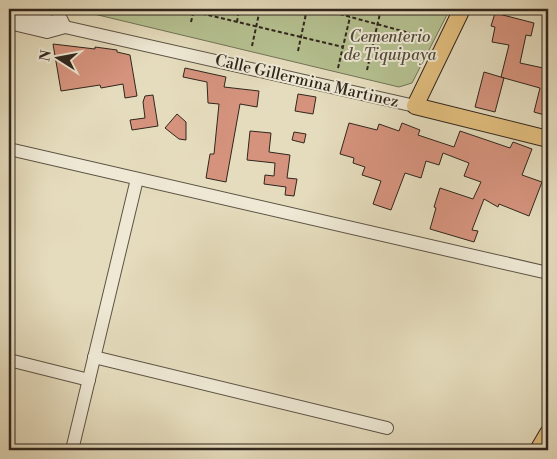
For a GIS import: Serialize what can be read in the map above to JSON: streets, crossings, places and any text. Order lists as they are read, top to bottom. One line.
{"streets":{"main road":["Calle Gillermina Martinez"]},"parks":["Cementerio de Tiquipaya"],"north":"left"}
